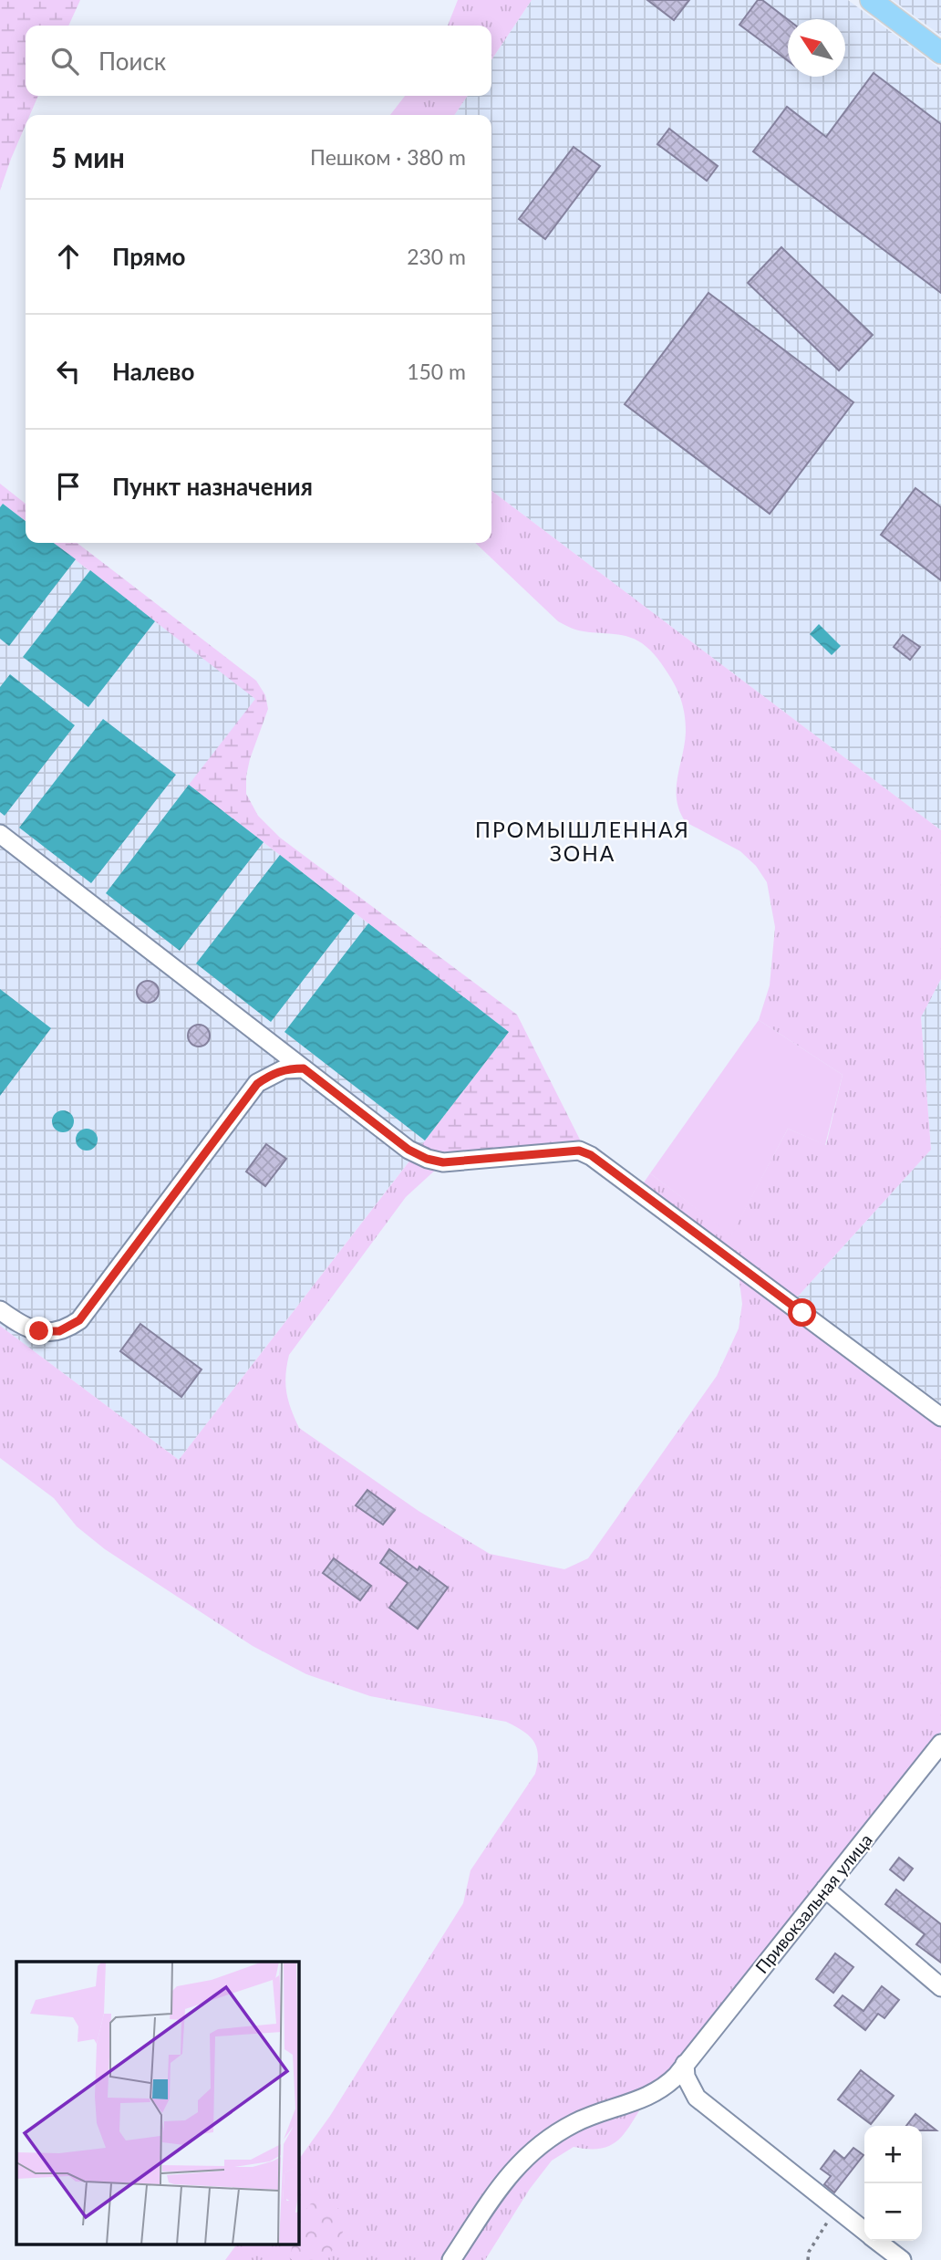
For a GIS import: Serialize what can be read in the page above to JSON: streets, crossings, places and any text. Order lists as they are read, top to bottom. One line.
{"streets":{"street":["Привокзальная улица"]},"districts":["ПРОМЫШЛЕННАЯ ЗОНА"],"north":"top left","page":{"search":"Поиск","heading":["5 мин","Пешком · 380 m"],"list":[["Прямо","230 m"],["Налево","150 m"],"Пункт назначения"],"map_buttons":["+","−"]}}
